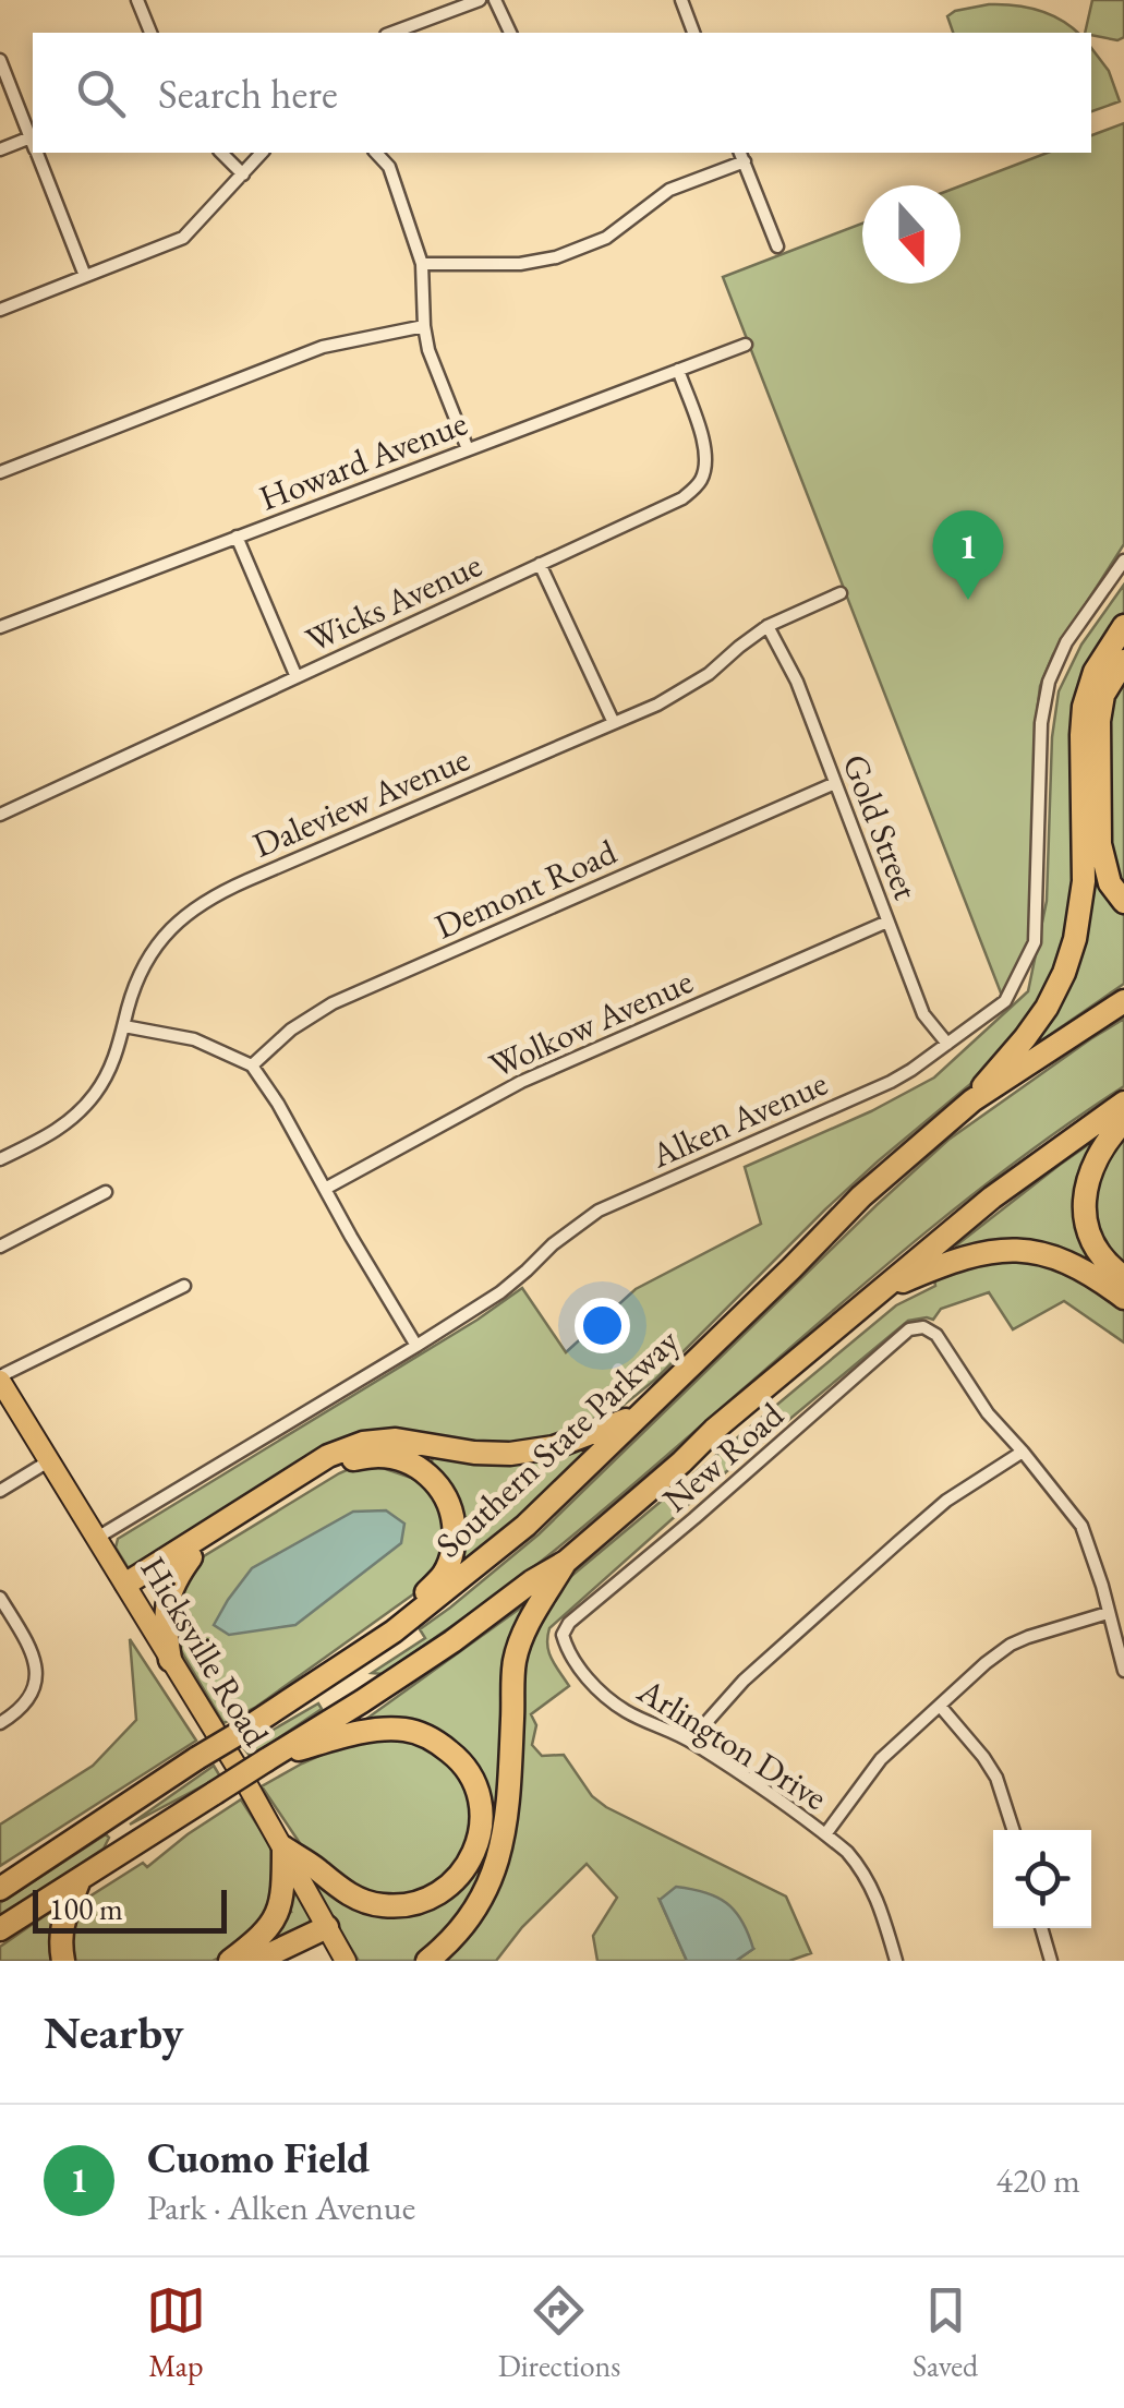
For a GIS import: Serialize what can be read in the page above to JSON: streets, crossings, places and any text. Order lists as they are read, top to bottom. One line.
{"streets":{"highway":["Southern State Parkway"],"main road":["Hicksville Road"],"street":["Howard Avenue","Wicks Avenue","Daleview Avenue","Gold Street","Demont Road","Wolkow Avenue","Alken Avenue","New Road","Arlington Drive"]},"crossings":[["Howard Avenue","Wicks Avenue"],["Daleview Avenue","Gold Street"],["Gold Street","Demont Road"],["Gold Street","Wolkow Avenue"],["Gold Street","Alken Avenue"],["Alken Avenue","Hicksville Road"],["New Road","Arlington Drive"]],"scale_bar":"100 m","north":"bottom","page":{"search":"Search here","pins":"1","scale":"100 m","heading":"Nearby","list":[{"mark":"1","name":"Cuomo Field","note":"Park · Alken Avenue","value":"420 m"}],"nav":["Map","Directions","Saved"]}}
